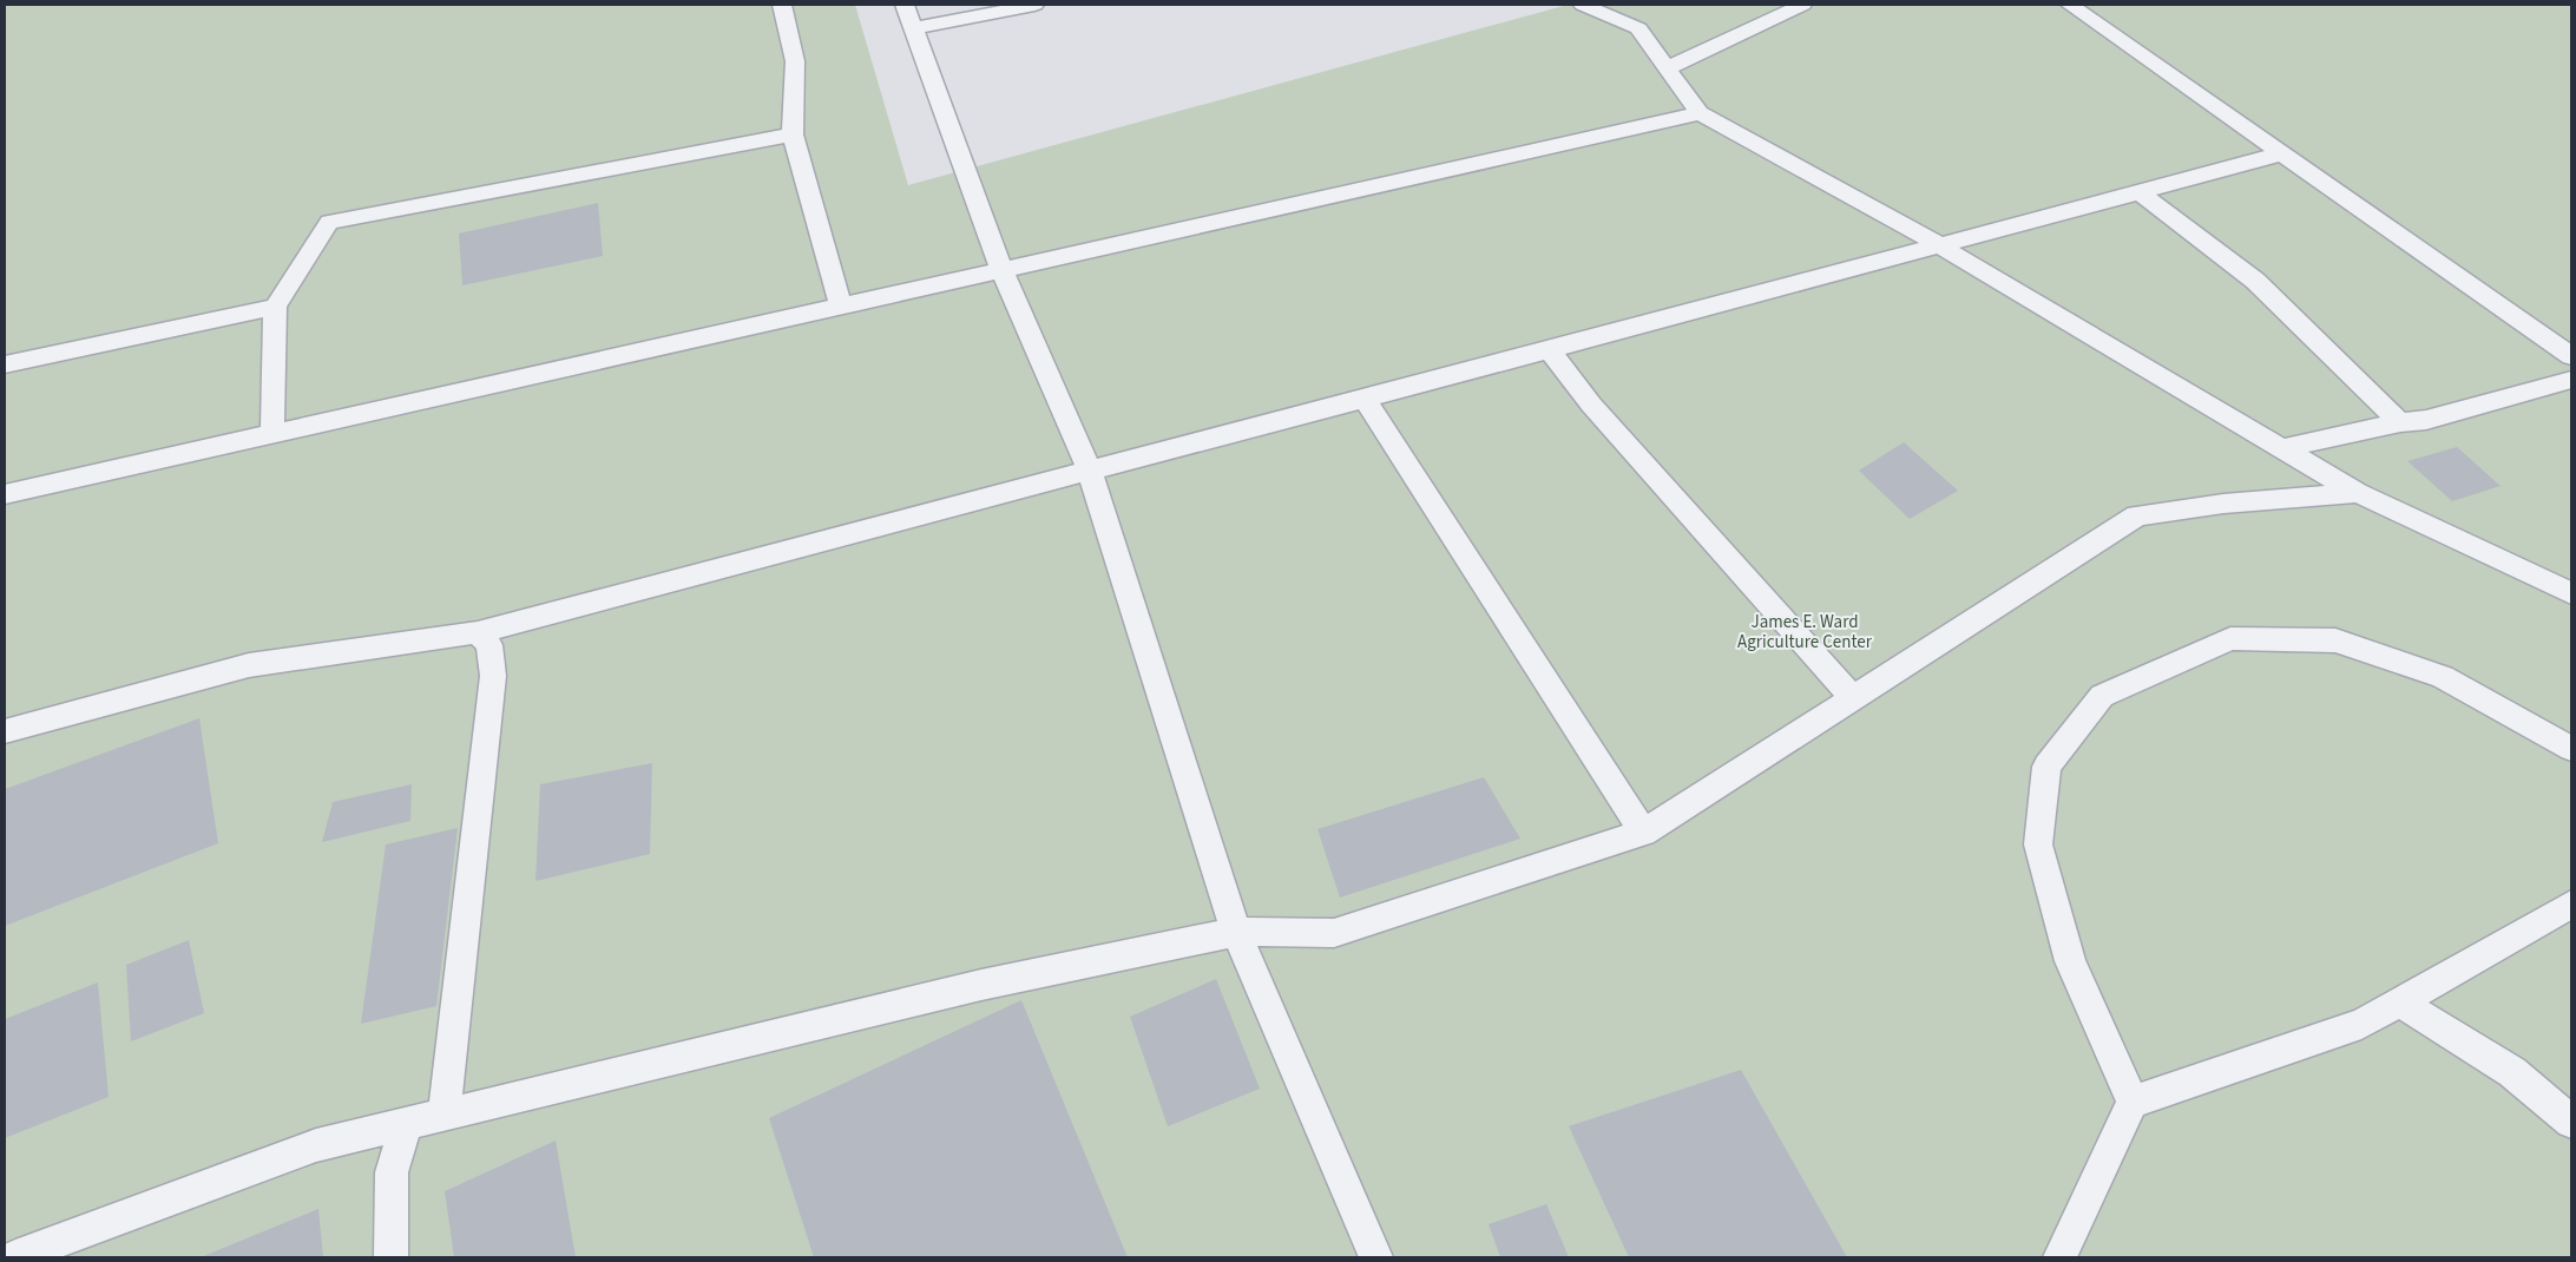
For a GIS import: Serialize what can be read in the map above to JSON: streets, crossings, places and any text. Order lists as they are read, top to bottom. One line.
{"parks":["James E. Ward Agriculture Center"]}
